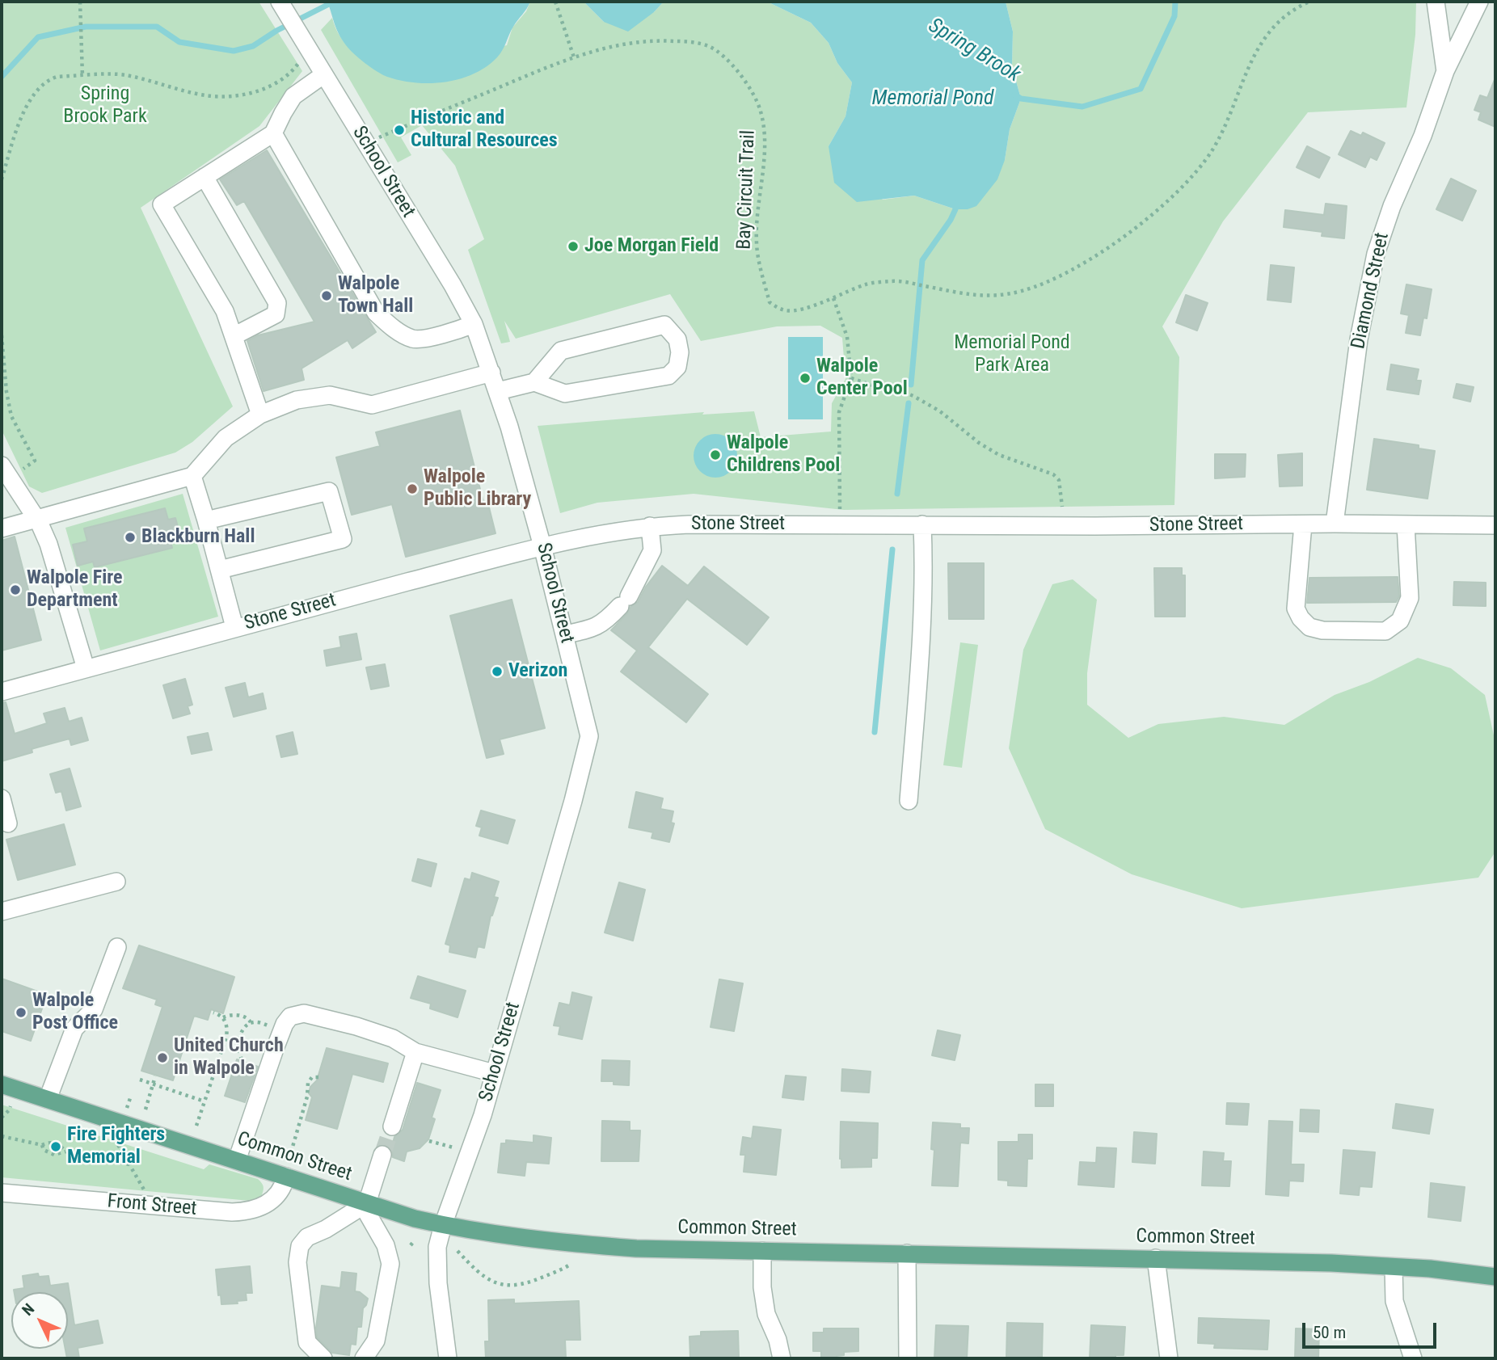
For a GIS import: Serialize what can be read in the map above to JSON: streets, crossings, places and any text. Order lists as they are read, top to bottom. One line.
{"streets":{"main road":["Common Street"],"street":["School Street","Diamond Street","Stone Street","Front Street"],"path":["Bay Circuit Trail"]},"crossings":[["School Street","Bay Circuit Trail"],["School Street","Stone Street"],["School Street","Common Street"],["Diamond Street","Stone Street"],["Common Street","Front Street"]],"water":["Spring Brook","Memorial Pond"],"parks":["Spring Brook Park","Memorial Pond Park Area"],"places":["Historic and Cultural Resources","Joe Morgan Field","Walpole Town Hall","Walpole Center Pool","Walpole Childrens Pool","Walpole Public Library","Blackburn Hall","Walpole Fire Department","Verizon","Walpole Post Office","United Church in Walpole","Fire Fighters Memorial"],"scale_bar":"50 m","north":"top left"}
